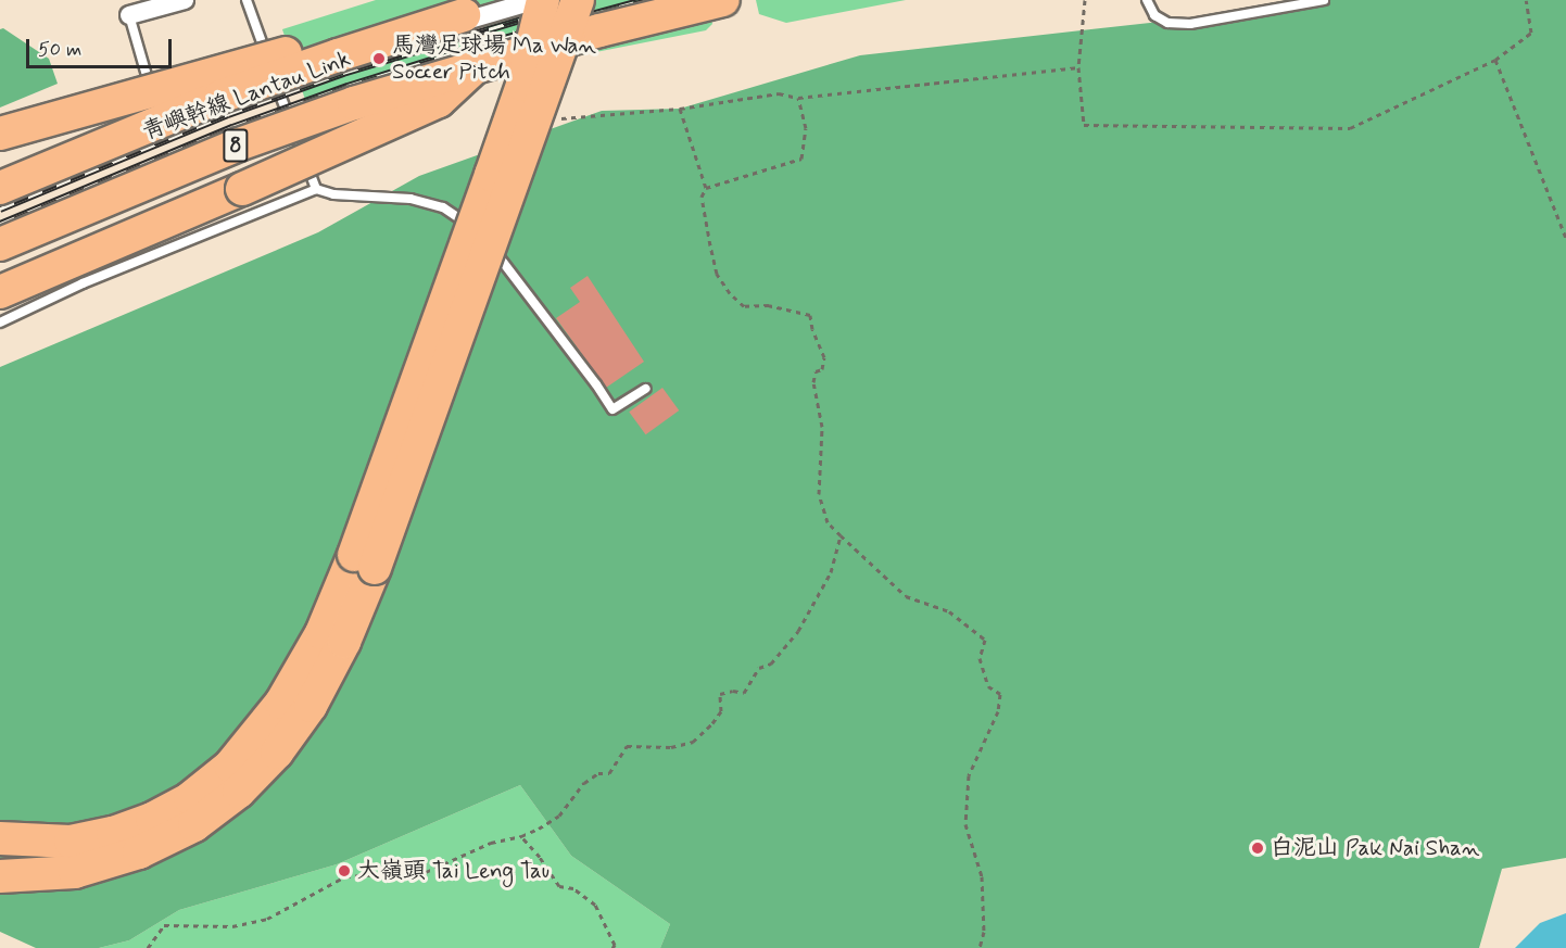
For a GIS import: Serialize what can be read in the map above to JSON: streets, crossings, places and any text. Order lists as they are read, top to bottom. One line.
{"streets":{"highway":["青嶼幹線 Lantau Link","8"]},"places":["馬灣足球場 Ma Wan Soccer Pitch","白泥山 Pak Nai Shan","大嶺頭 Tai Leng Tau"],"scale_bar":"50 m"}
